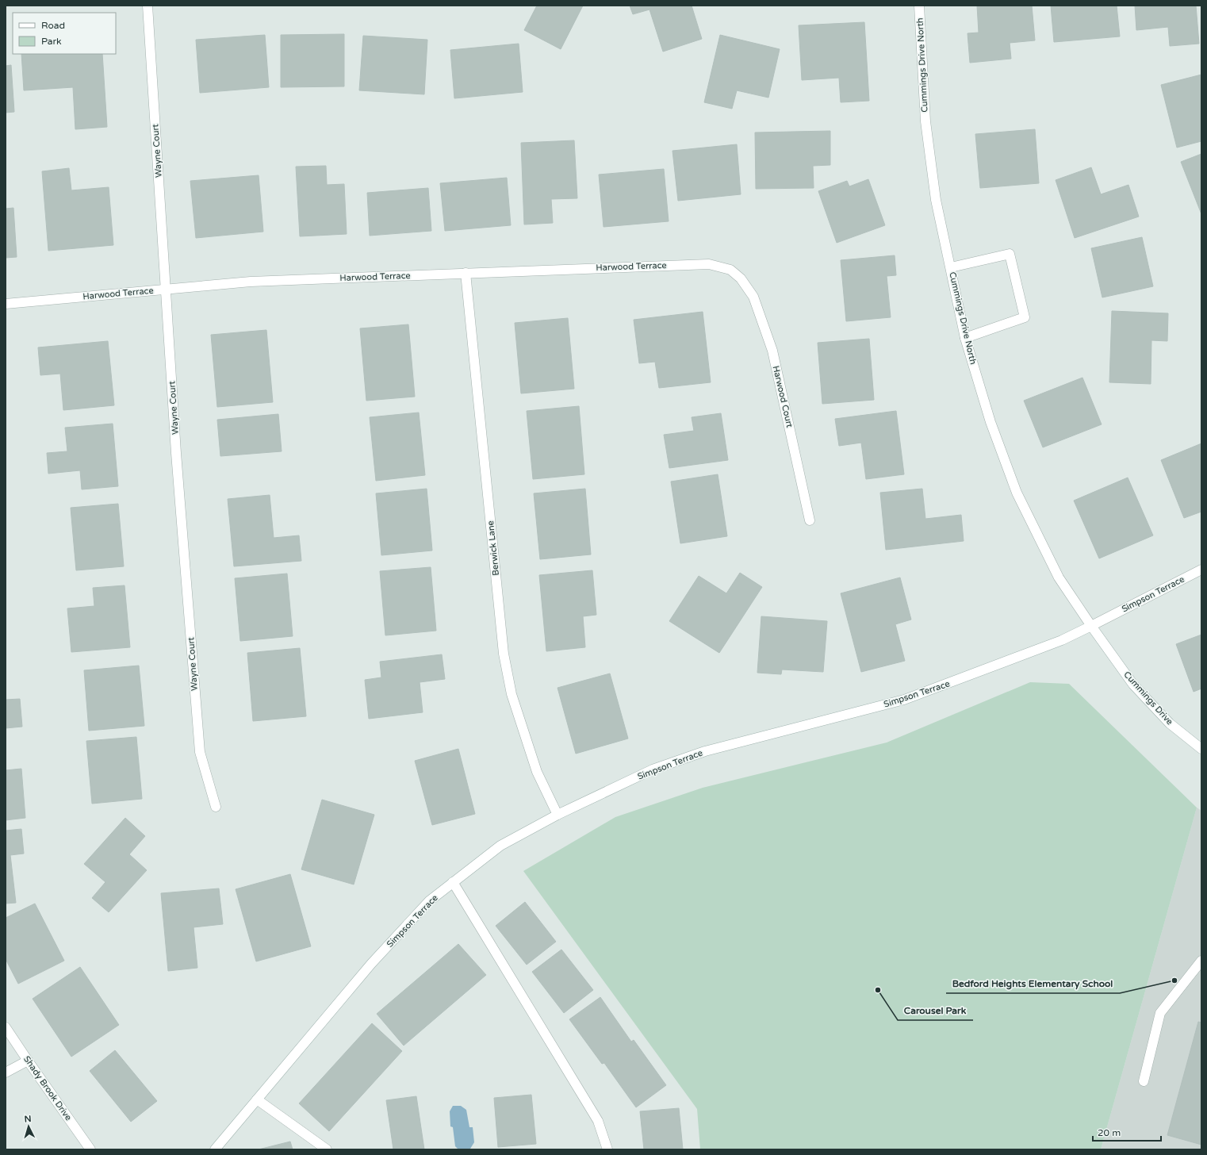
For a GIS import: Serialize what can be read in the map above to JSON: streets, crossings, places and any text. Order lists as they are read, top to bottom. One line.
{"streets":{"street":["Cummings Drive North","Wayne Court","Harwood Terrace","Harwood Court","Berwick Lane","Simpson Terrace","Cummings Drive","Shady Brook Drive"]},"crossings":[["Cummings Drive North","Simpson Terrace"],["Cummings Drive North","Cummings Drive"],["Wayne Court","Harwood Terrace"],["Harwood Terrace","Harwood Court"],["Harwood Terrace","Berwick Lane"],["Berwick Lane","Simpson Terrace"],["Simpson Terrace","Cummings Drive"]],"places":["Bedford Heights Elementary School","Carousel Park"],"legend":["Road","Park"],"scale_bar":"20 m","north":"top"}
